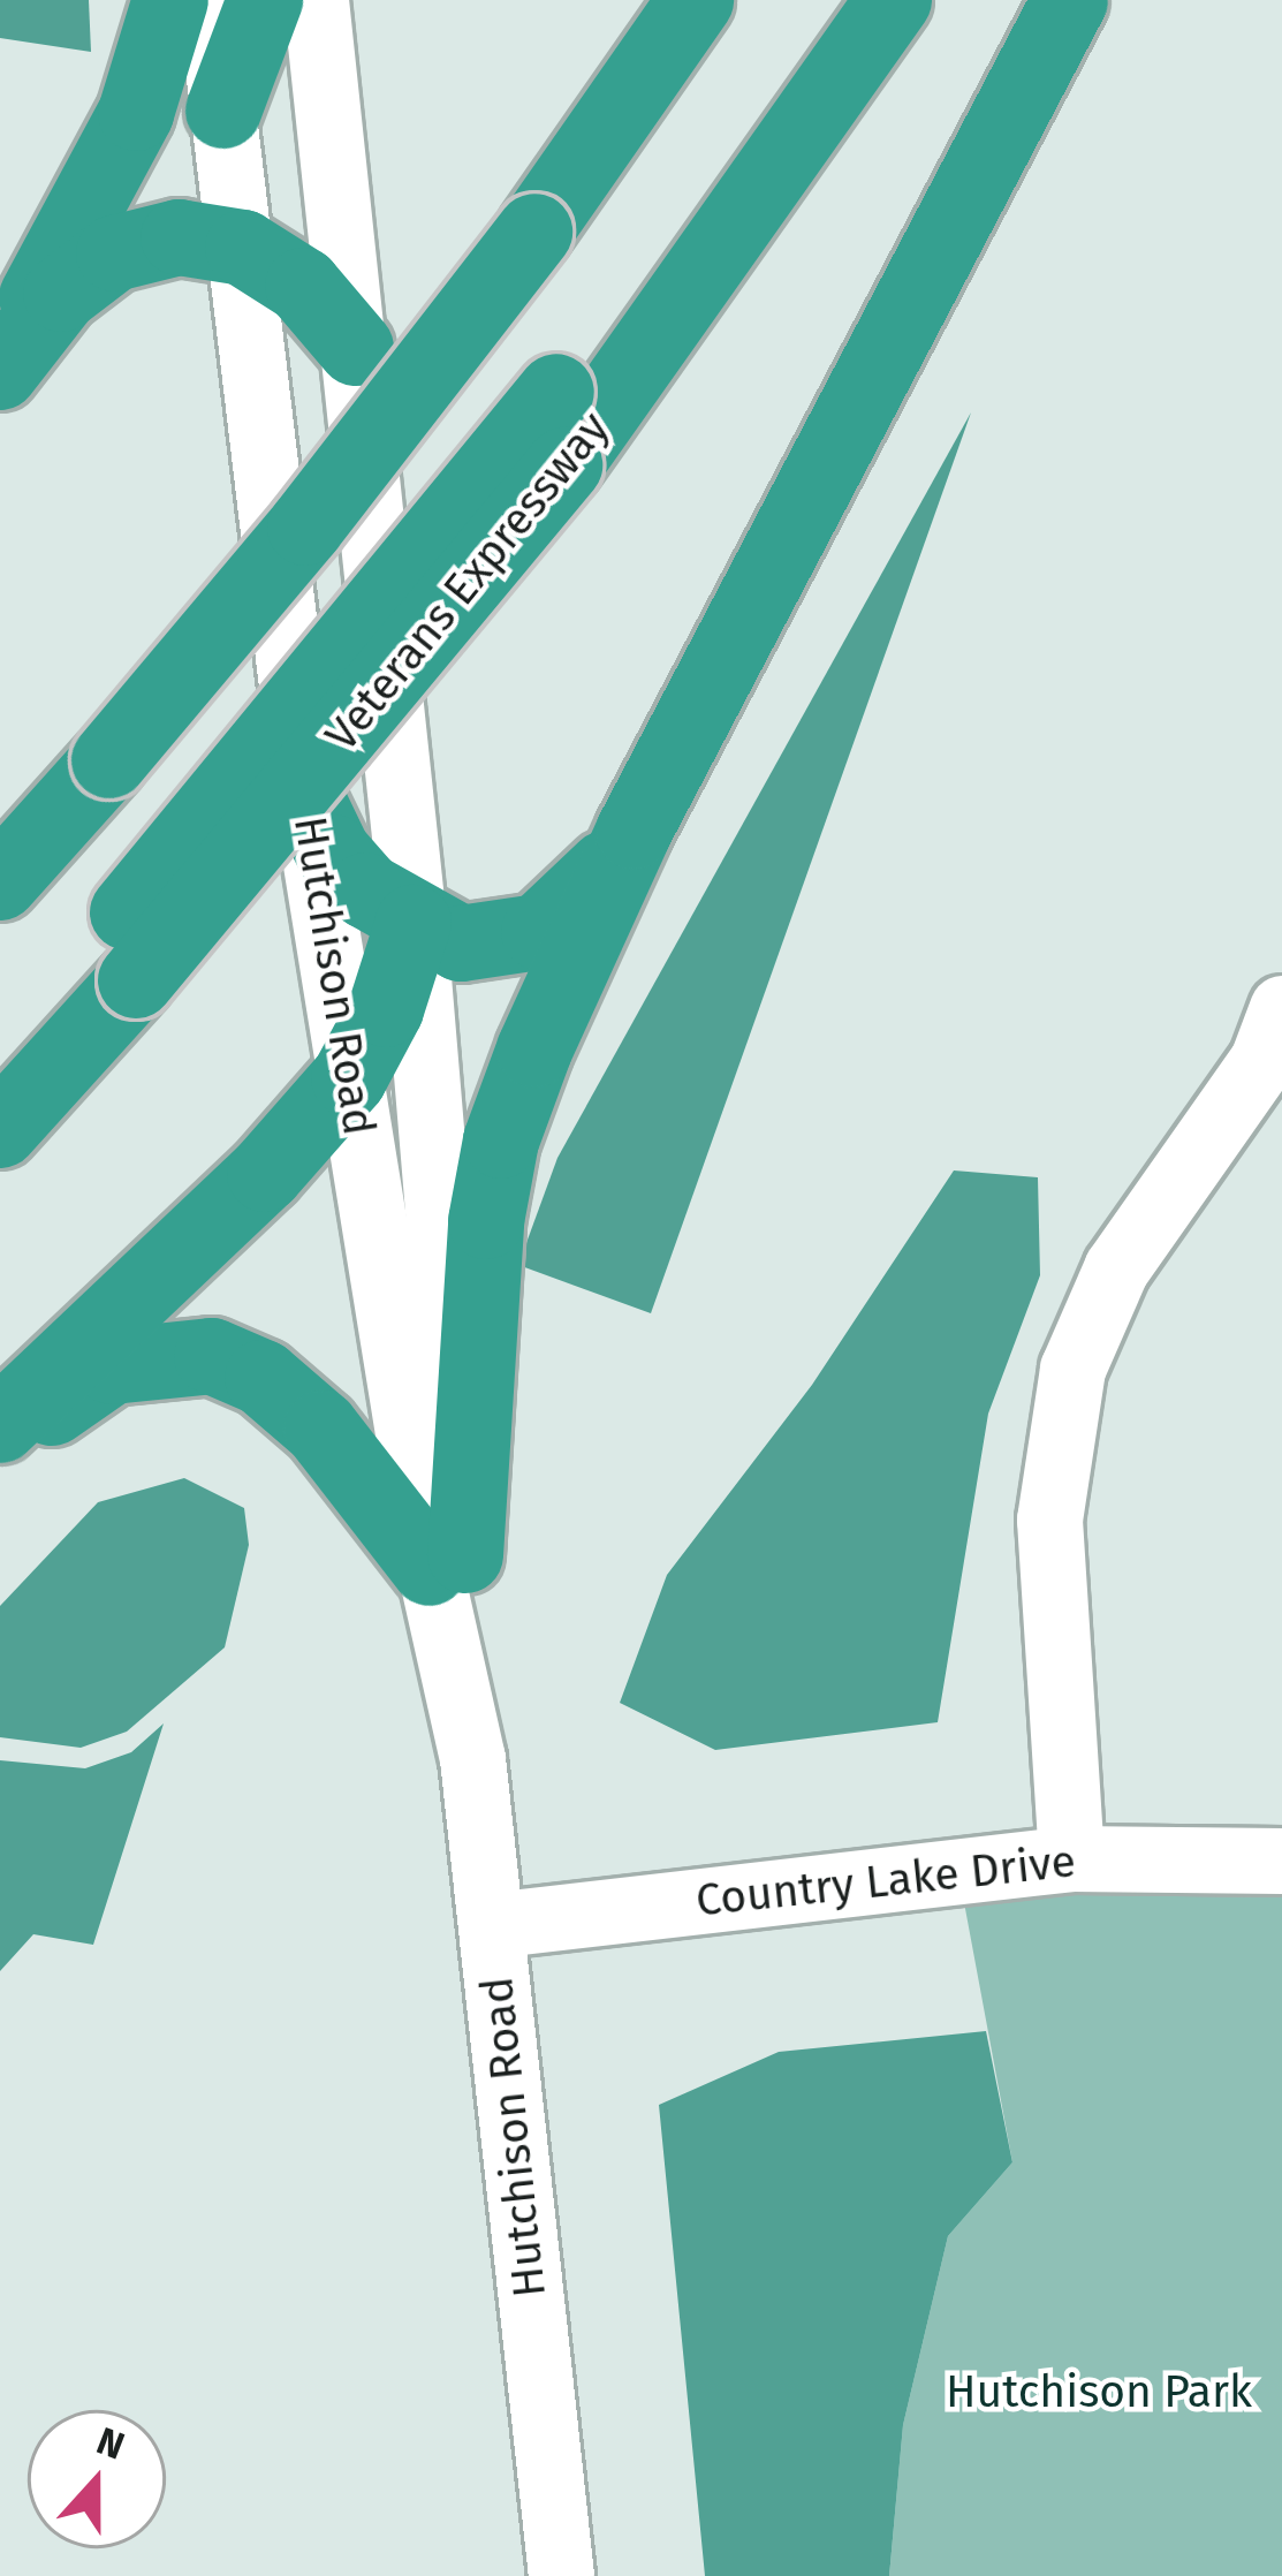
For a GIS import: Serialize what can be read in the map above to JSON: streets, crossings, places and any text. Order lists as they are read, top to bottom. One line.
{"streets":{"highway":["Veterans Expressway"],"street":["Hutchison Road","Country Lake Drive"]},"crossings":[["Hutchison Road","Country Lake Drive"]],"parks":["Hutchison Park"],"north":"top"}
